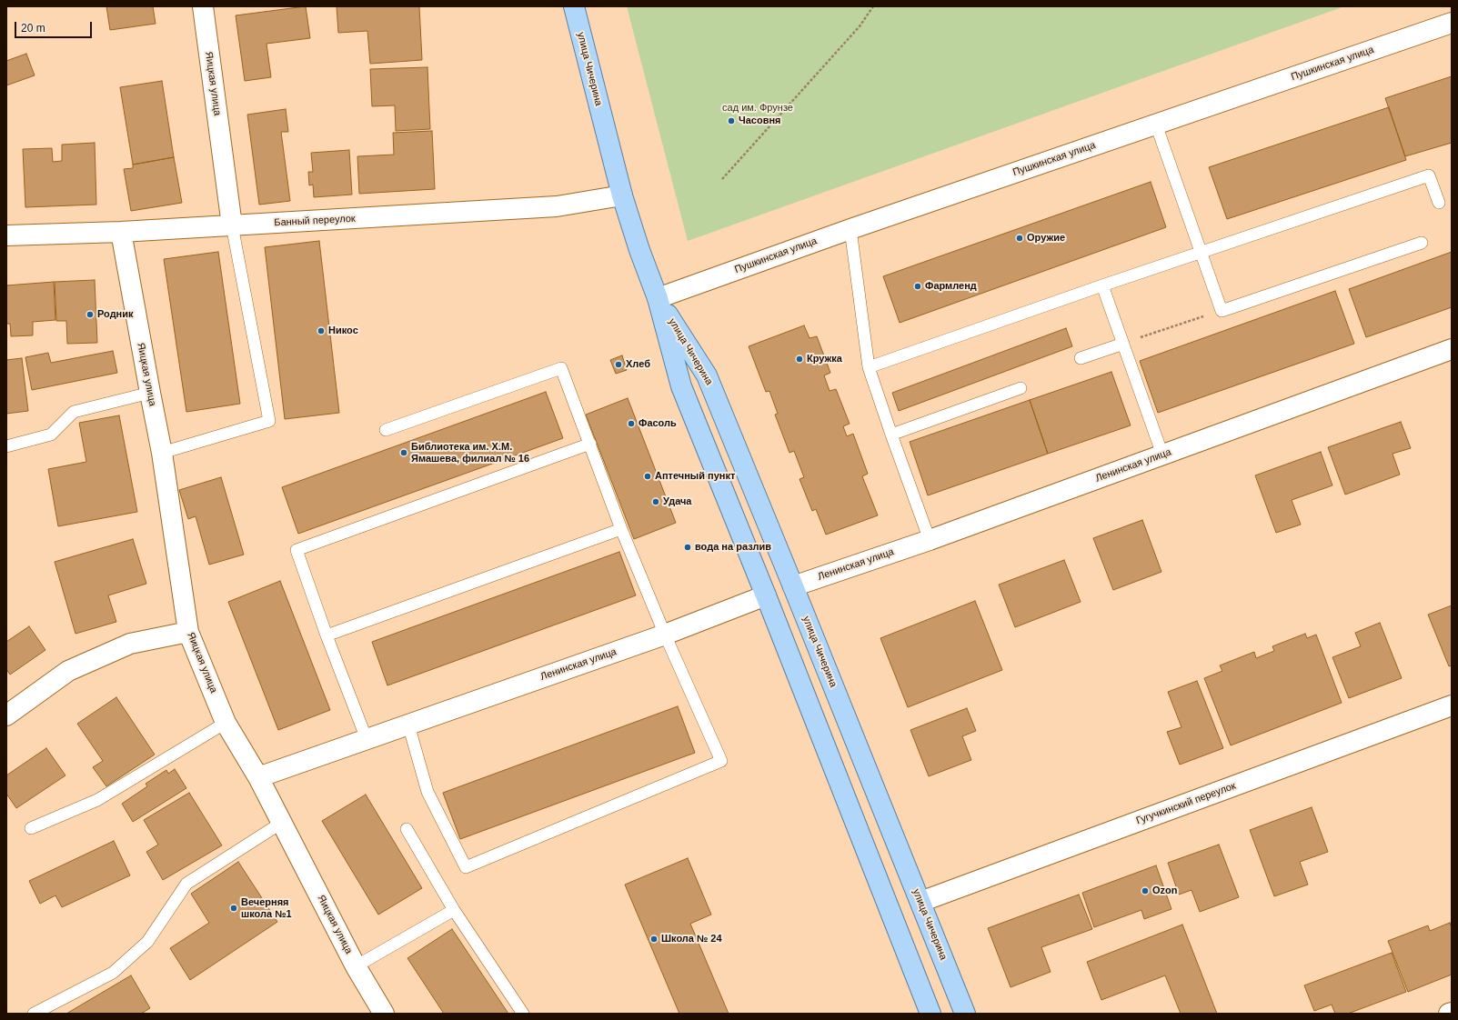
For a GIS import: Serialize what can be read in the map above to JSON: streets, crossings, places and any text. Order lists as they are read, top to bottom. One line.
{"streets":{"main road":["улица Чичерина","Ленинская улица"],"street":["Пушкинская улица","Яицкая улица","Банный переулок","Гугучкинский переулок"]},"crossings":[["Пушкинская улица","улица Чичерина"],["улица Чичерина","Банный переулок"],["улица Чичерина","Ленинская улица"],["улица Чичерина","Гугучкинский переулок"],["Яицкая улица","Банный переулок"],["Яицкая улица","Ленинская улица"]],"parks":["сад им. Фрунзе"],"places":["Часовня","Оружие","Фармленд","Родник","Никос","Кружка","Хлеб","Фасоль","Библиотека им. Х.М. Ямашева, филиал № 16","Аптечный пункт","Удача","вода на разлив","Ozon","Вечерняя школа №1","Школа № 24"],"scale_bar":"20 m"}
